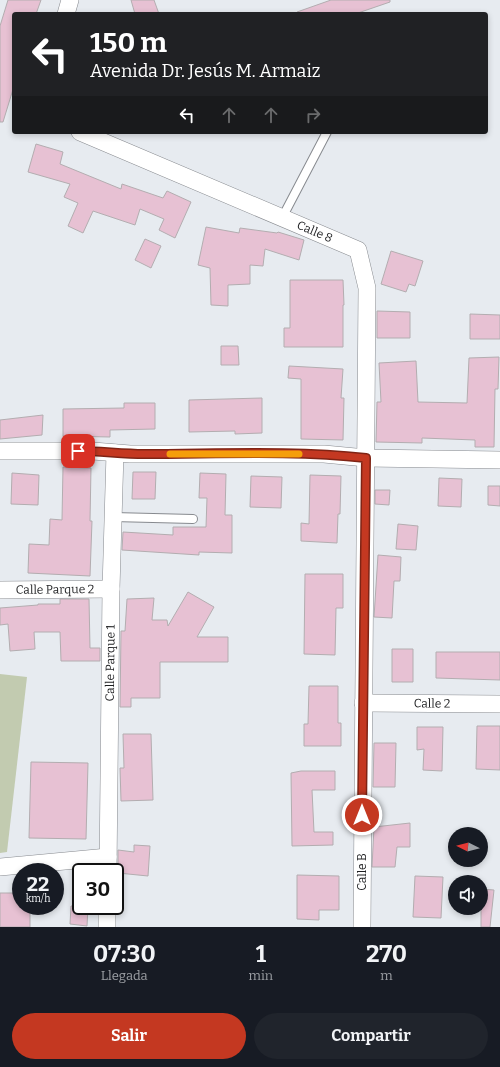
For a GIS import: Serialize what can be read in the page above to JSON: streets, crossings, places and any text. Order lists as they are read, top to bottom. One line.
{"streets":{"street":["Calle 8","Calle Parque 2","Calle Parque 1","Calle 2","Calle B"]},"crossings":[["Calle 8","Calle B"],["Calle Parque 2","Calle Parque 1"],["Calle 2","Calle B"]],"north":"left","page":{"turn":["150 m","Avenida Dr. Jesús M. Armaiz"],"speed":"22 km/h","limit":"30","eta":["07:30","Llegada","1","min","270","m"],"buttons":["Salir","Compartir"]}}
